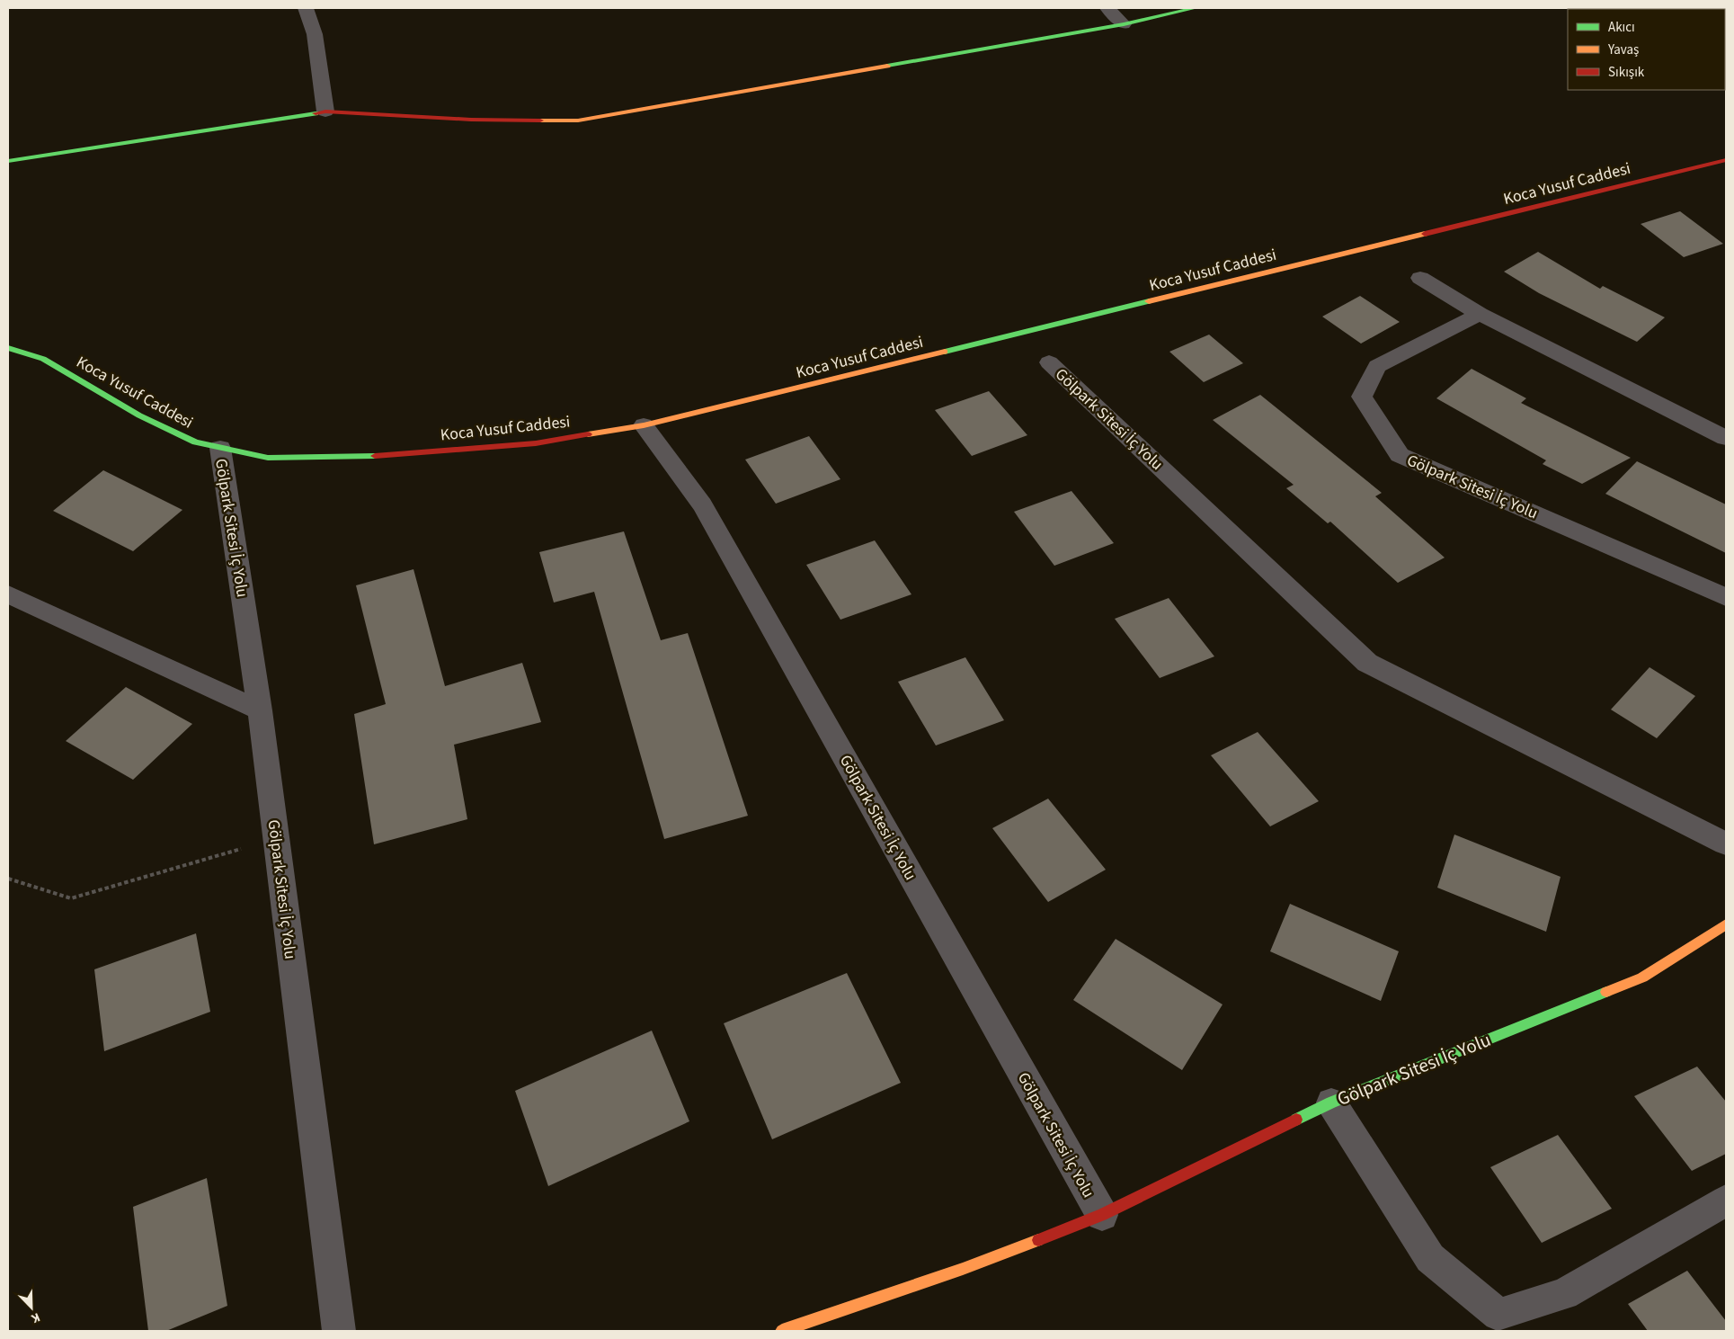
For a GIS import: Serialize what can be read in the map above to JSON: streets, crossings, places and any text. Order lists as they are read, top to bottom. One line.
{"streets":{"street":["Koca Yusuf Caddesi","Gölpark Sitesi İç Yolu"]},"crossings":[["Koca Yusuf Caddesi","Gölpark Sitesi İç Yolu"]],"legend":["Akıcı","Yavaş","Sıkışık"],"north":"bottom right"}
